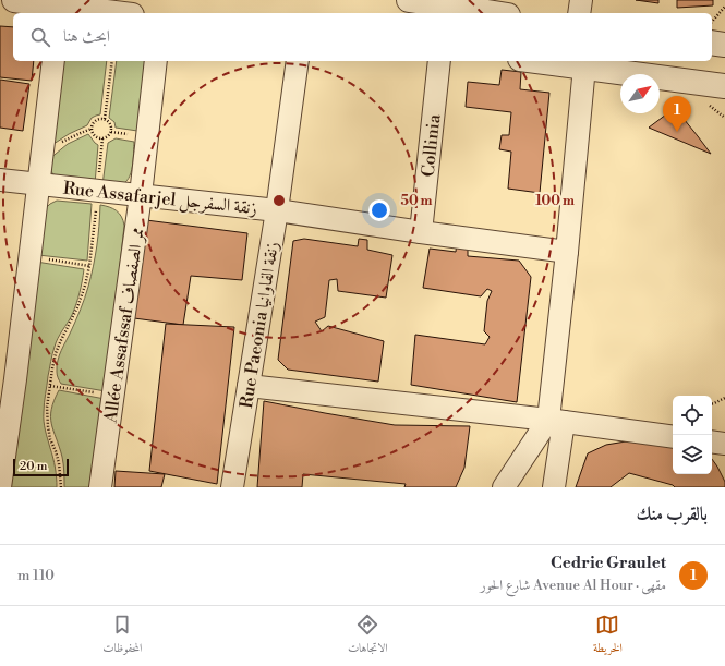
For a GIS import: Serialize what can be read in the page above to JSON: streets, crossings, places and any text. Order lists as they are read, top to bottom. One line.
{"streets":{"street":["Collinia","Rue Assafarjel زنقة السفرجل","Allée Assafssaf ممر الصفصاف","Rue Paeonia زنقة الفاوانيا"]},"crossings":[["Collinia","Rue Assafarjel زنقة السفرجل"],["Rue Assafarjel زنقة السفرجل","Allée Assafssaf ممر الصفصاف"],["Rue Assafarjel زنقة السفرجل","Rue Paeonia زنقة الفاوانيا"]],"scale_bar":"20 m","north":"top right","page":{"search":"ابحث هنا","pins":"1","scale":"20 m","heading":"بالقرب منك","list":[{"mark":"1","name":"Cedric Graulet","note":"مقهى · Avenue Al Hour شارع الحور","value":"110 m"}],"nav":["الخريطة","الاتجاهات","المحفوظات"]},"rings":["50 m","100 m"]}
